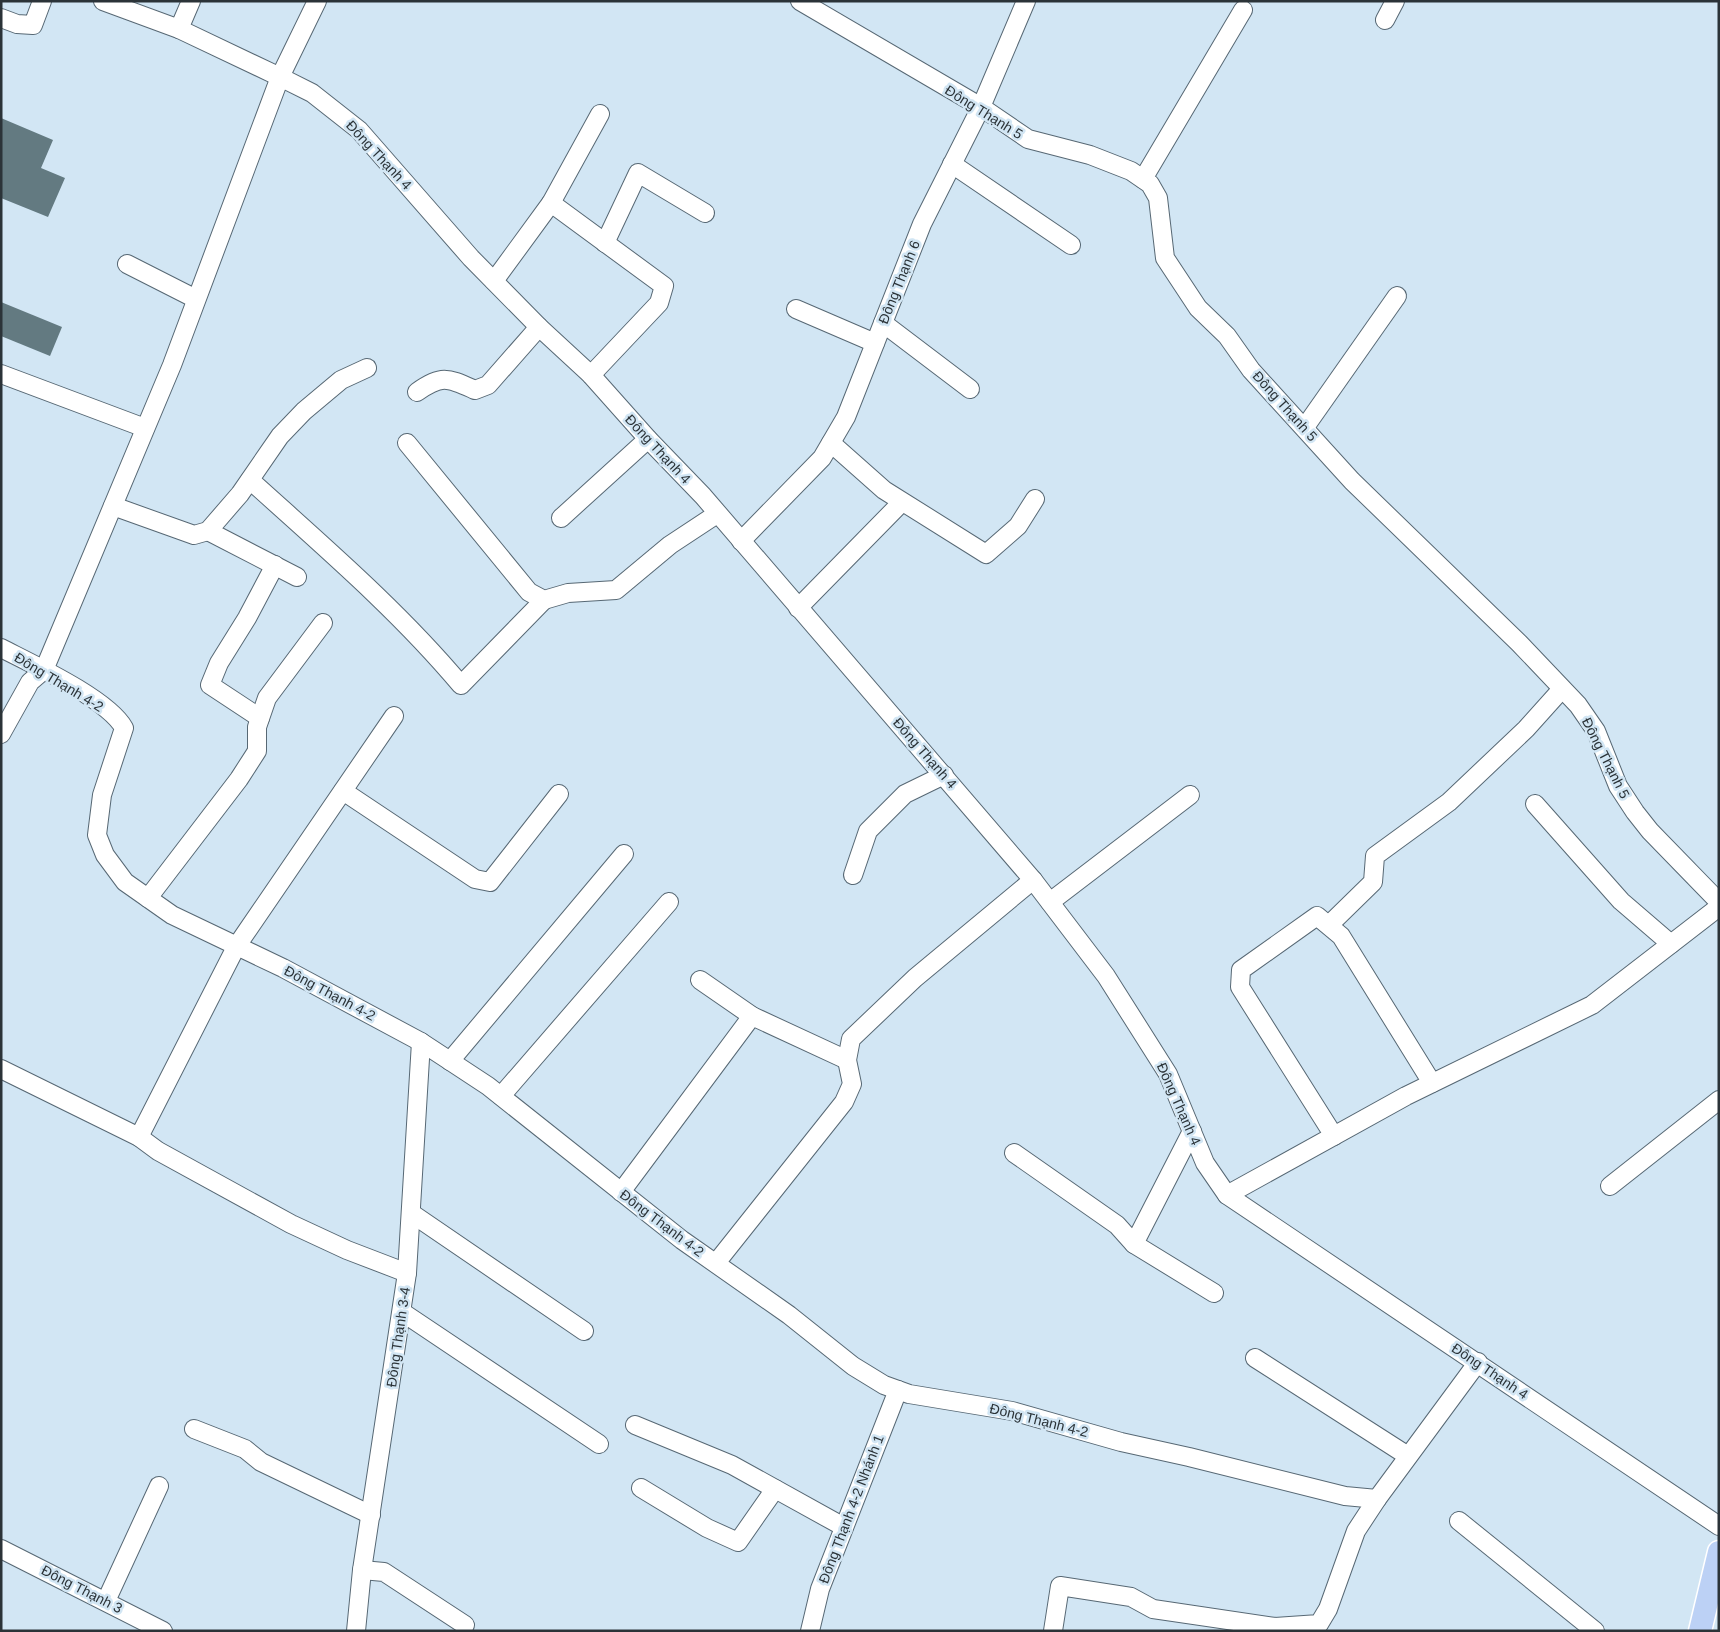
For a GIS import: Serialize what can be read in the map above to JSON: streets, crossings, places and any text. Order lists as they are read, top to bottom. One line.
{"streets":{"street":["Đông Thạnh 5","Đông Thạnh 4","Đông Thạnh 6","Đông Thạnh 4-2","Đông Thạnh 3-4","Đông Thạnh 4-2 Nhánh 1","Đông Thạnh 3"]},"crossings":[["Đông Thạnh 5","Đông Thạnh 6"],["Đông Thạnh 4","Đông Thạnh 6"],["Đông Thạnh 4-2","Đông Thạnh 3-4"],["Đông Thạnh 4-2","Đông Thạnh 4-2 Nhánh 1"]]}
